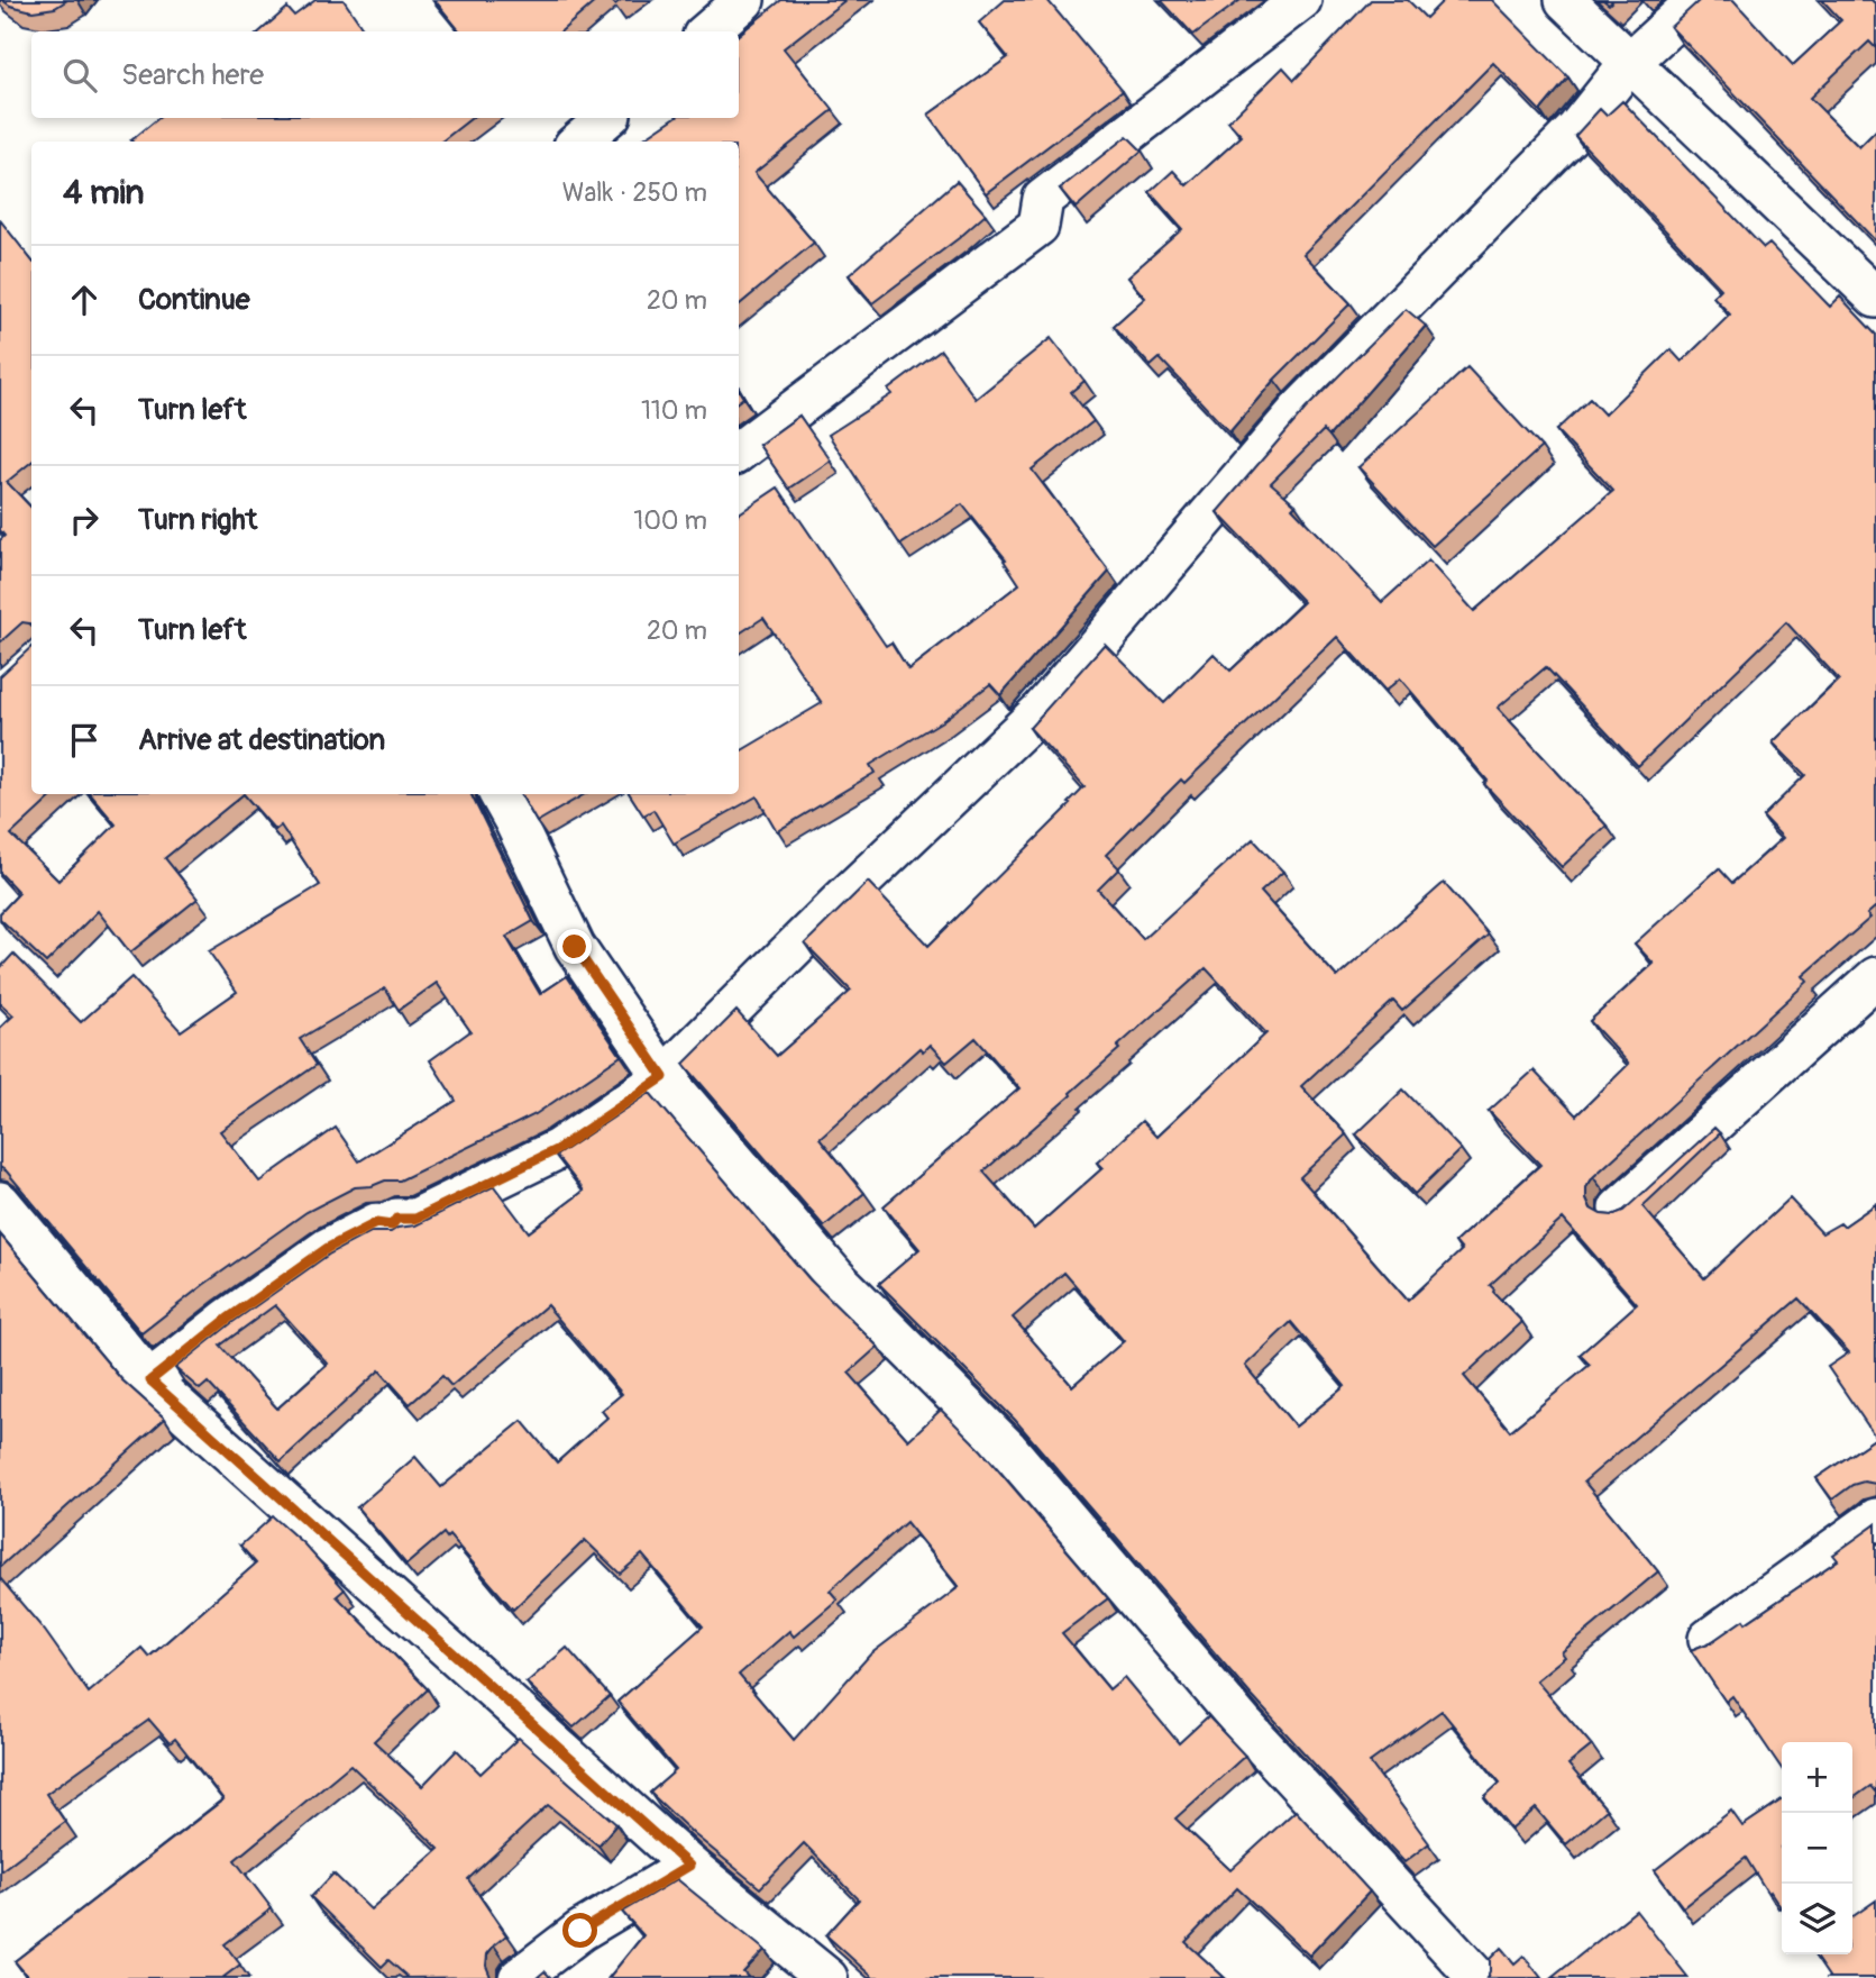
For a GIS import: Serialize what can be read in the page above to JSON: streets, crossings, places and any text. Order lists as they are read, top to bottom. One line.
{"page":{"search":"Search here","heading":["4 min","Walk · 250 m"],"list":[["Continue","20 m"],["Turn left","110 m"],["Turn right","100 m"],["Turn left","20 m"],"Arrive at destination"],"map_buttons":["+","−"]}}
